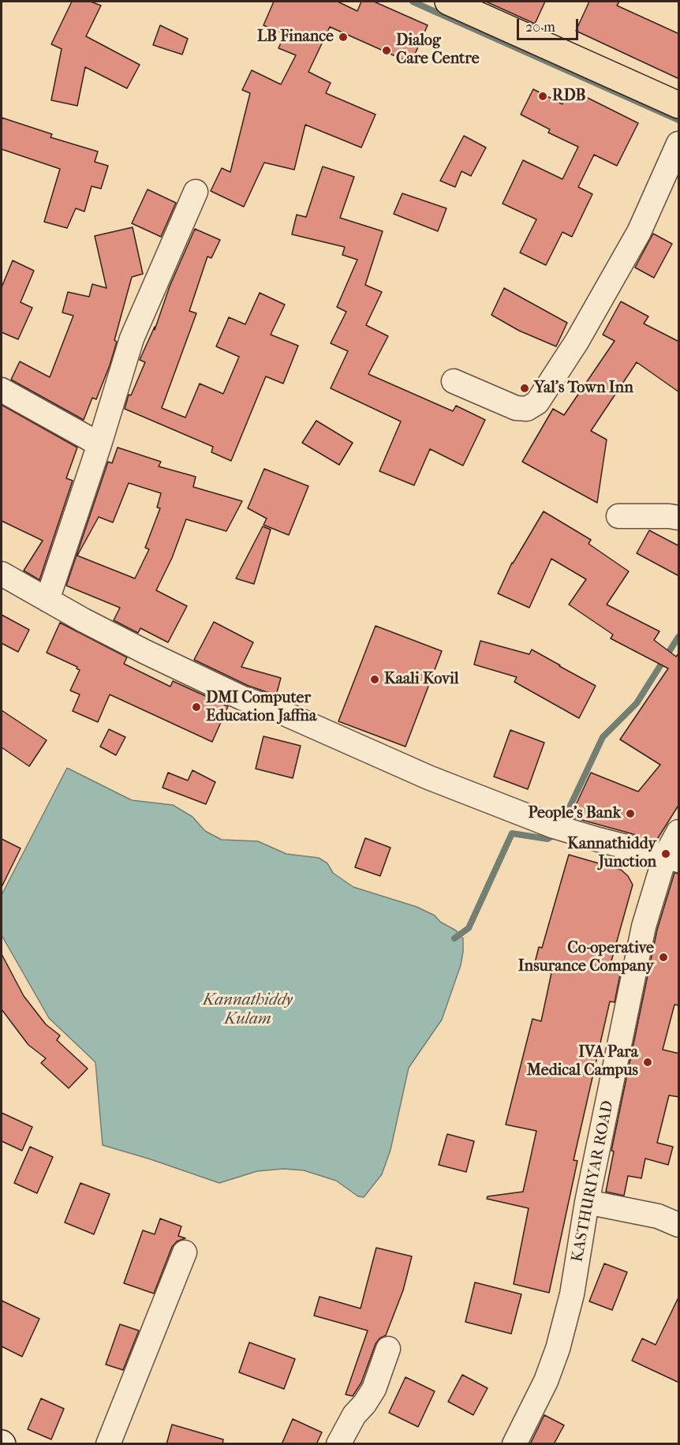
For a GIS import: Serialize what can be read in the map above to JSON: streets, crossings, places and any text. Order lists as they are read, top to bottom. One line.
{"streets":{"street":["KASTHURIYAR ROAD"]},"water":["Kannathiddy Kulam"],"places":["LB Finance","Dialog Care Centre","RDB","Yal's Town Inn","Kaali Kovil","DMI Computer Education Jaffna","People's Bank","Kannathiddy Junction","Co-operative Insurance Company","IVA Para Medical Campus"],"scale_bar":"20 m"}
